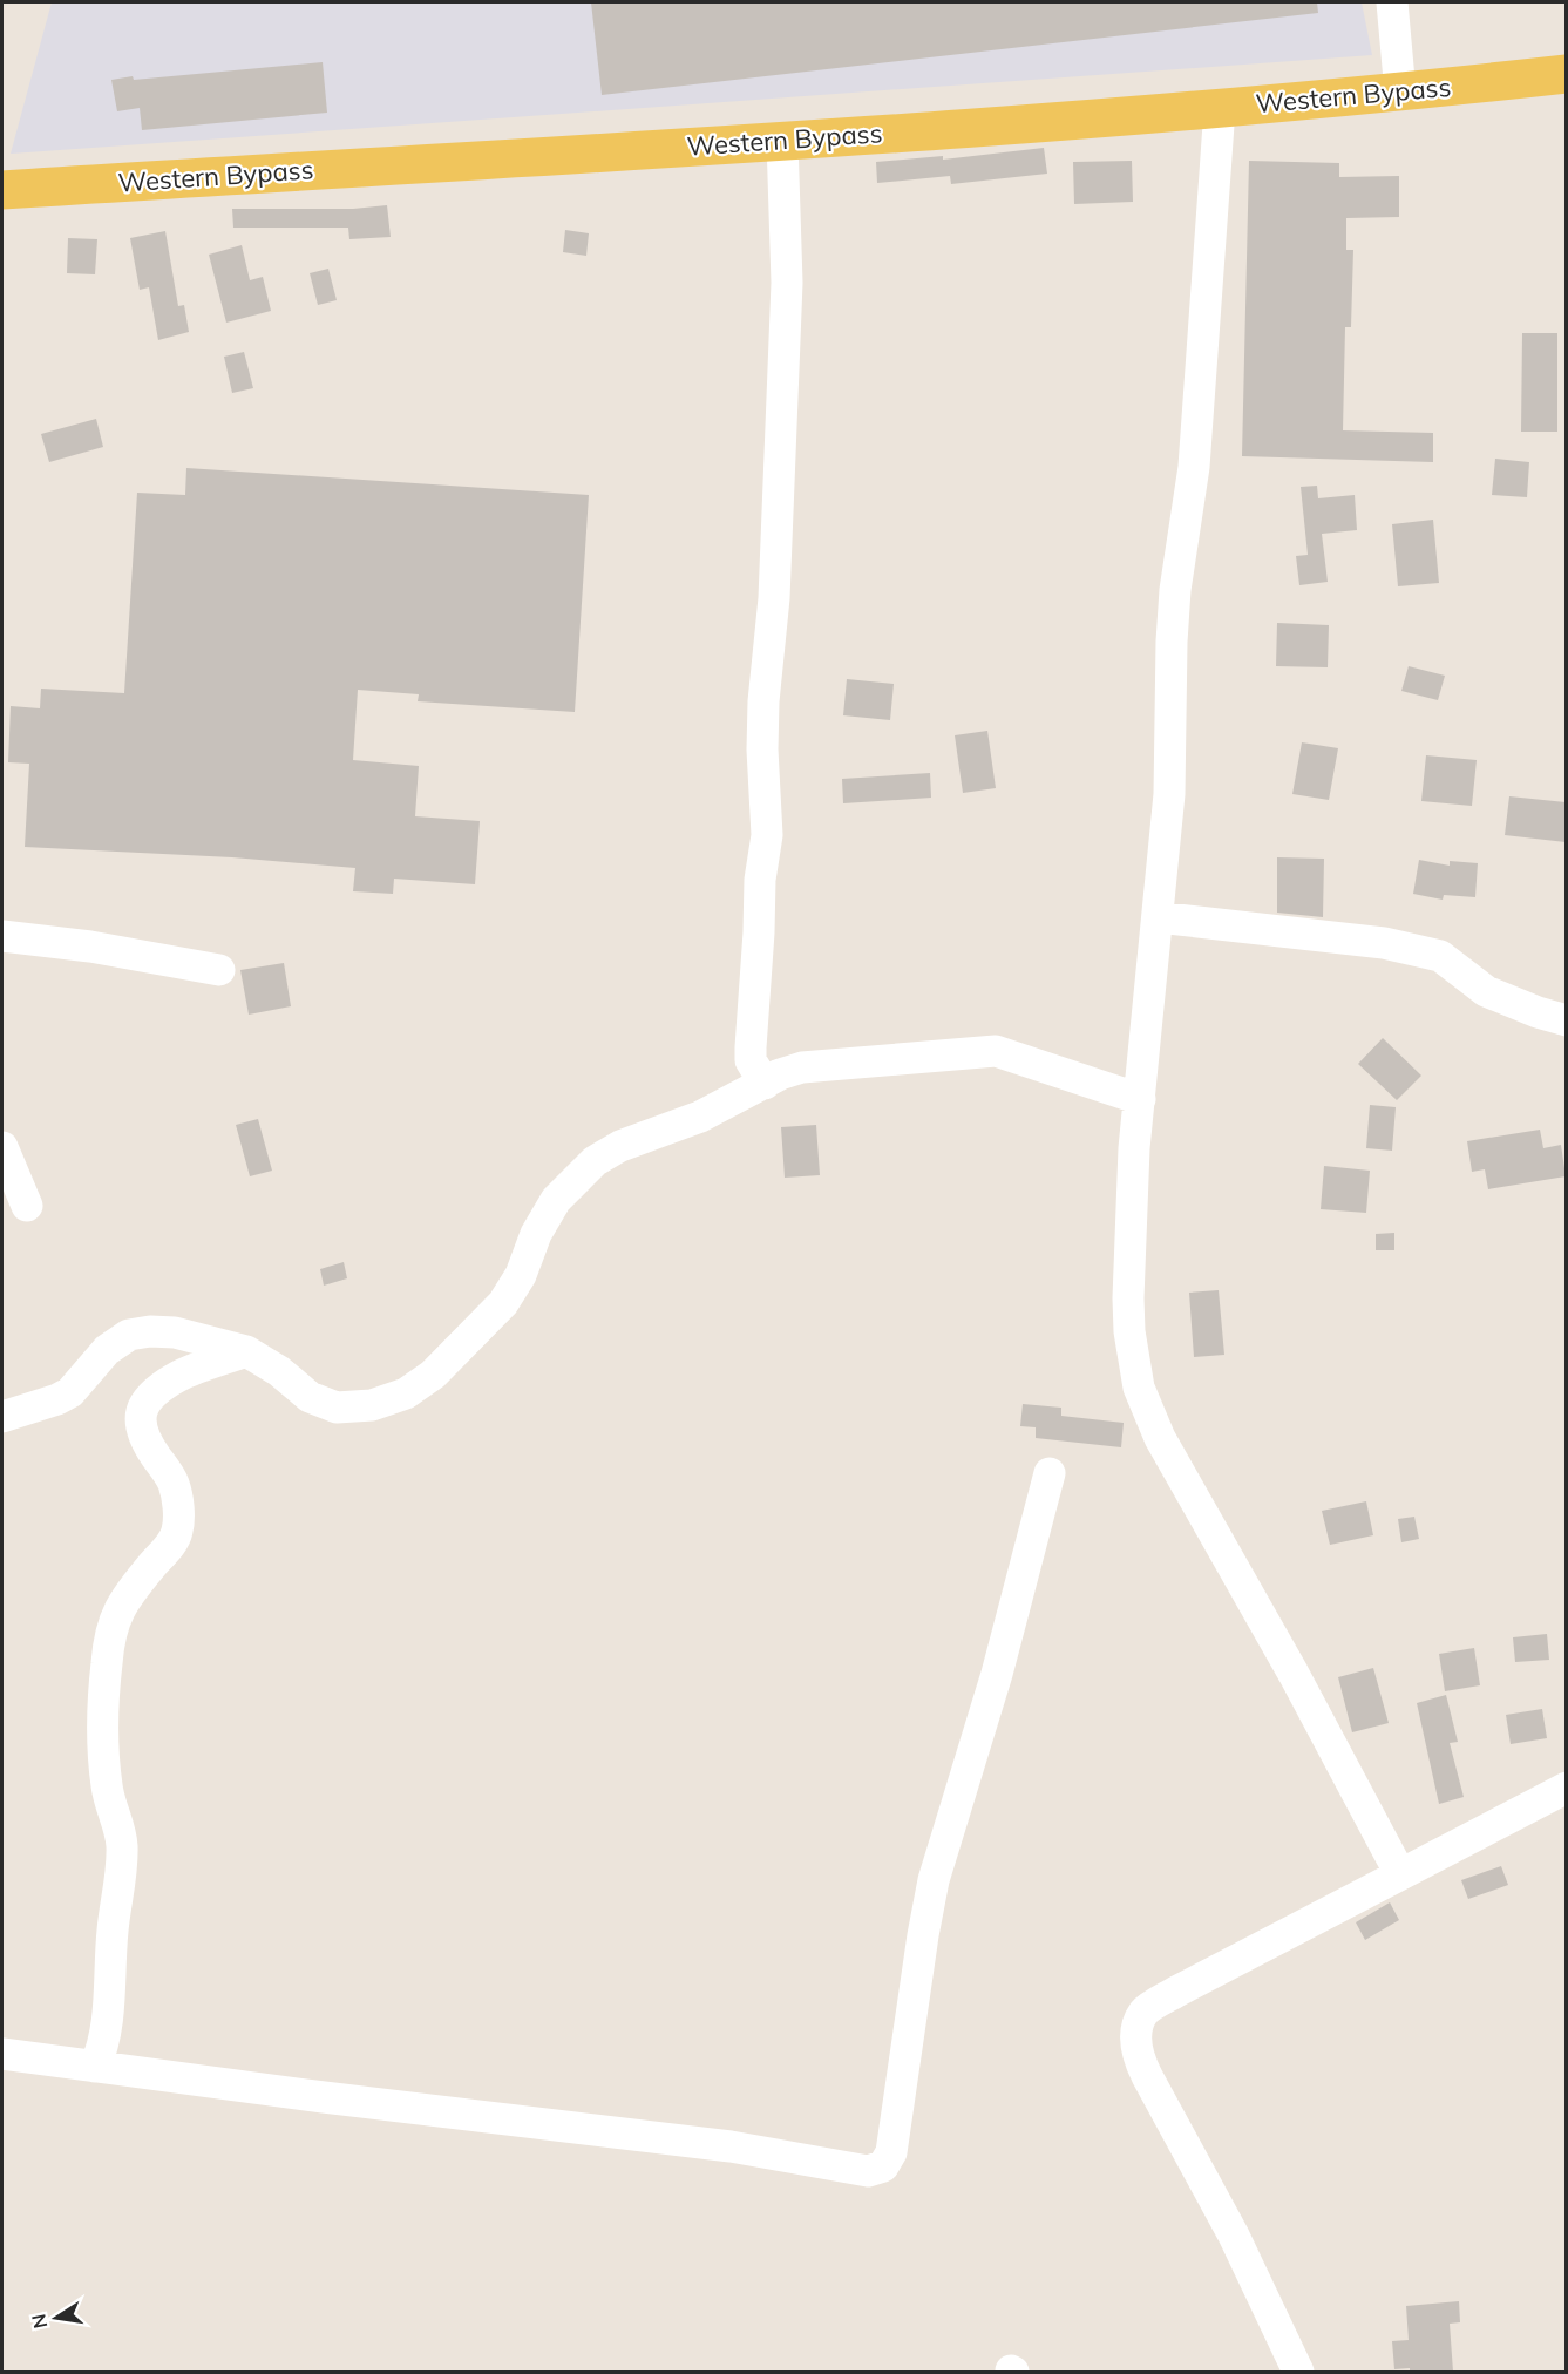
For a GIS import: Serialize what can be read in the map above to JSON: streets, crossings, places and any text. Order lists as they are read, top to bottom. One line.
{"streets":{"main road":["Western Bypass"]},"north":"left"}
